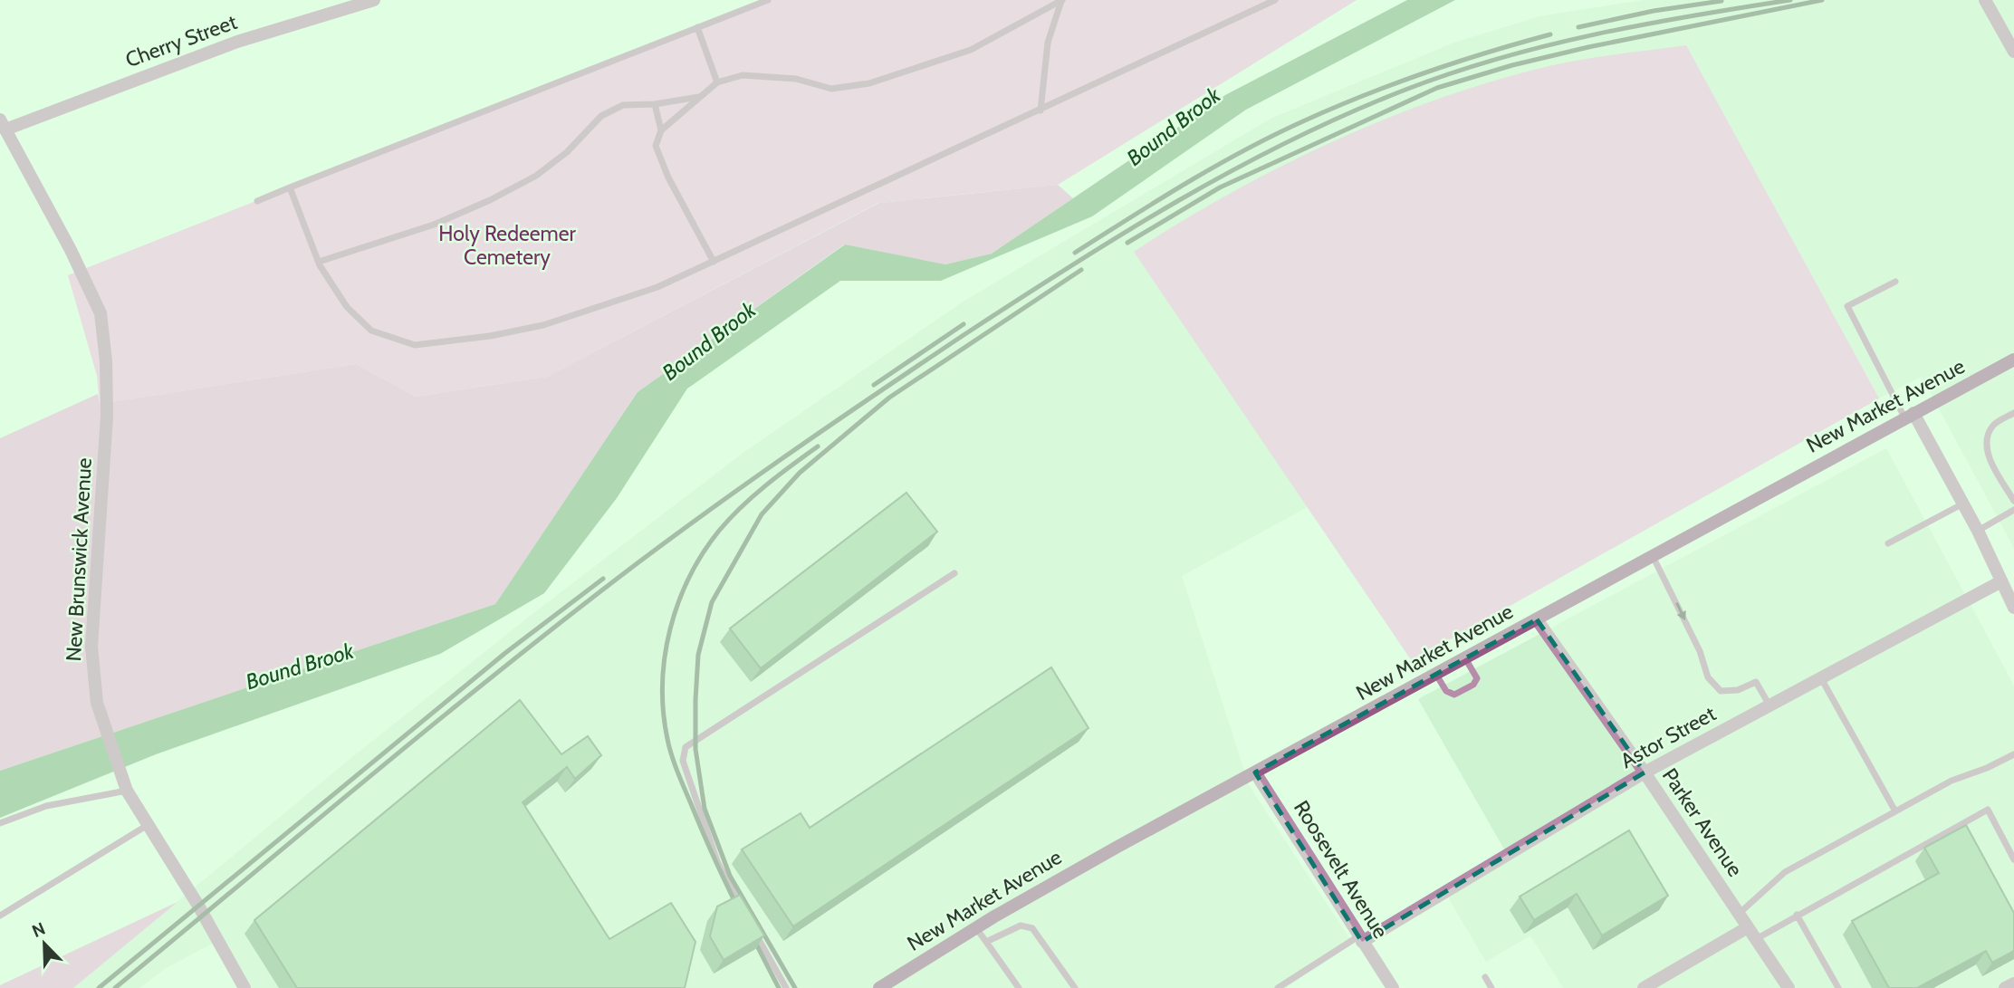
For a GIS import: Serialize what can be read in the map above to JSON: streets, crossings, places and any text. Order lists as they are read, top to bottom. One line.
{"streets":{"main road":["New Market Avenue"],"street":["Cherry Street","New Brunswick Avenue","Astor Street","Parker Avenue","Roosevelt Avenue"]},"crossings":[["Cherry Street","New Brunswick Avenue"],["New Market Avenue","Parker Avenue"],["New Market Avenue","Roosevelt Avenue"],["Astor Street","Parker Avenue"],["Astor Street","Roosevelt Avenue"]],"water":["Bound Brook"],"parks":["Holy Redeemer Cemetery"],"north":"top left"}
